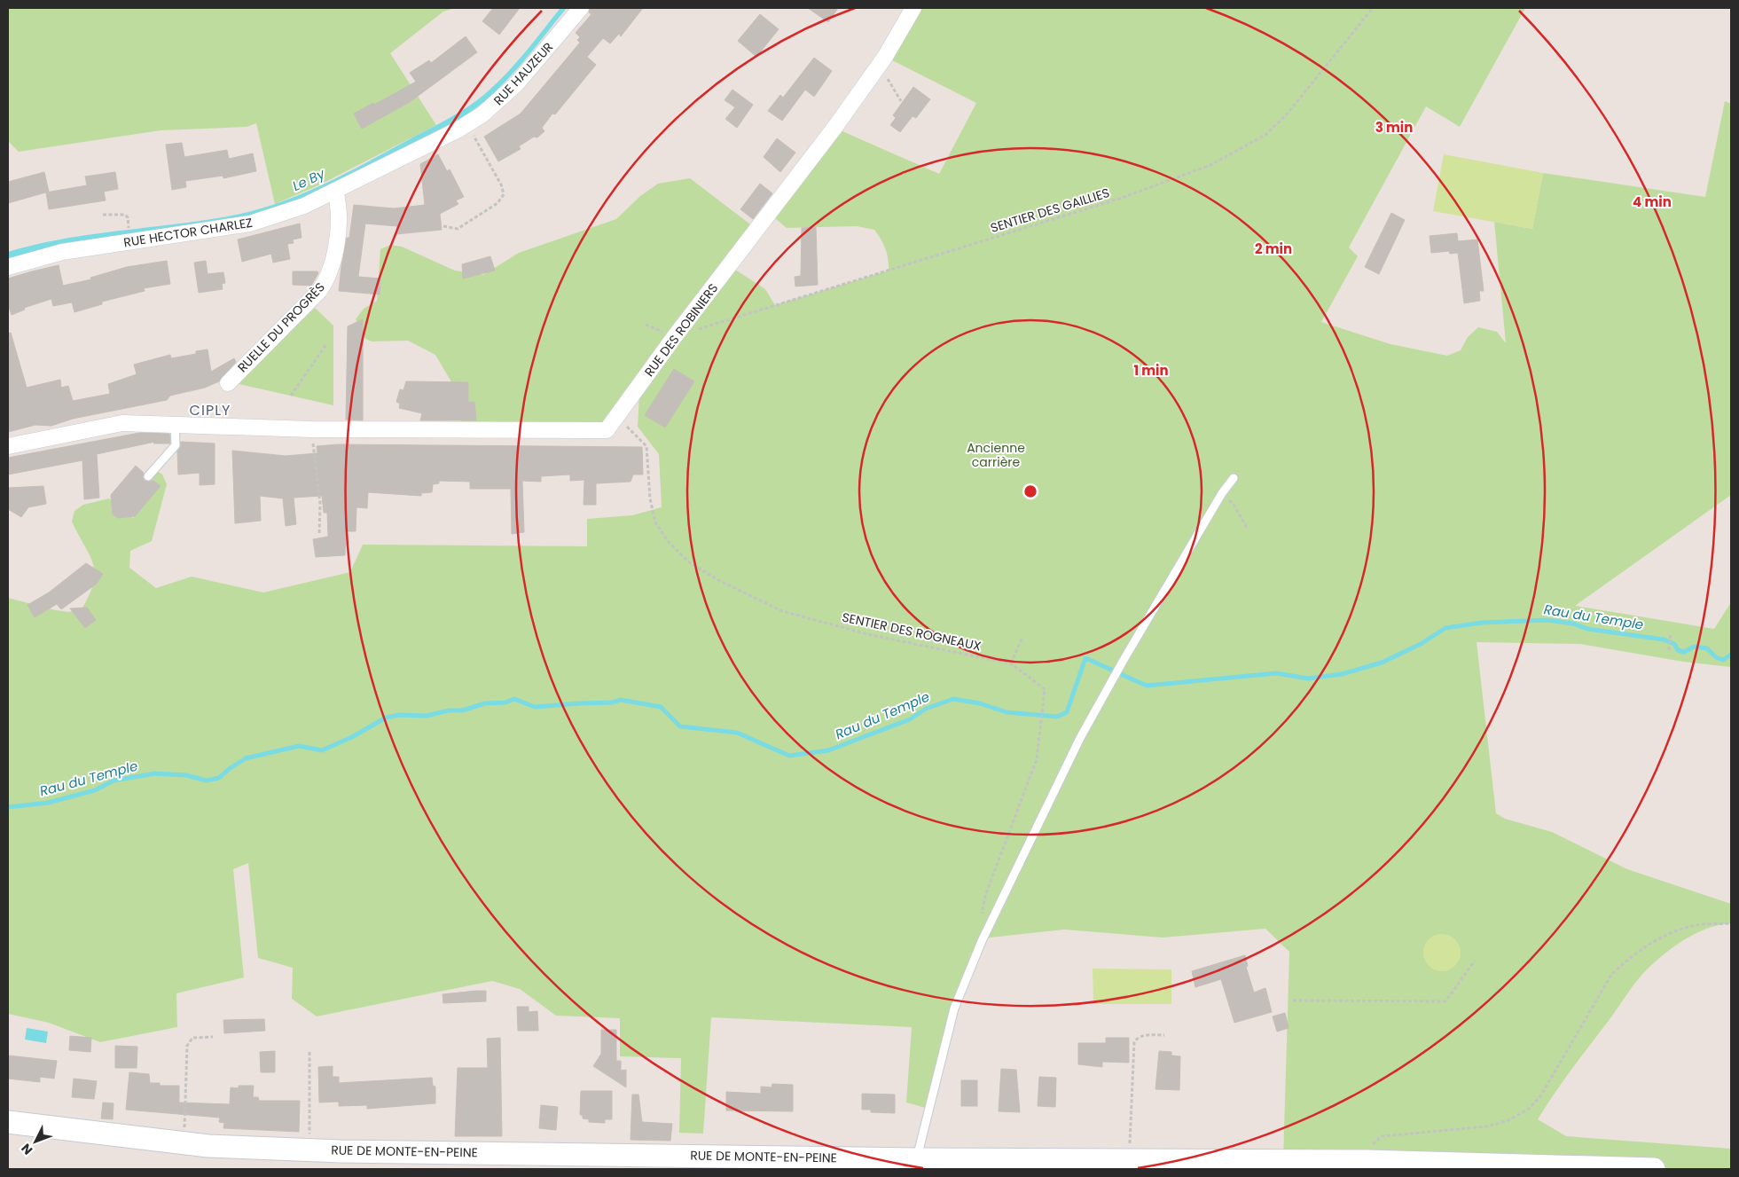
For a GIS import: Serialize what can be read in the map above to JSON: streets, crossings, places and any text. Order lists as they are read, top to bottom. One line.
{"streets":{"main road":["RUE DE MONTE-EN-PEINE"],"street":["RUE HAUZEUR","RUE HECTOR CHARLEZ","RUELLE DU PROGRÈS","RUE DES ROBINIERS"],"path":["SENTIER DES GAILLIES","SENTIER DES ROGNEAUX"]},"crossings":[["RUE HAUZEUR","RUE HECTOR CHARLEZ"],["SENTIER DES GAILLIES","RUE DES ROBINIERS"],["RUE HECTOR CHARLEZ","RUELLE DU PROGRÈS"],["RUE DES ROBINIERS","SENTIER DES ROGNEAUX"]],"districts":["CIPLY"],"water":["Le By","Rau du Temple"],"parks":["Ancienne carrière"],"north":"bottom left","rings":["3 min","4 min","2 min","1 min"]}
